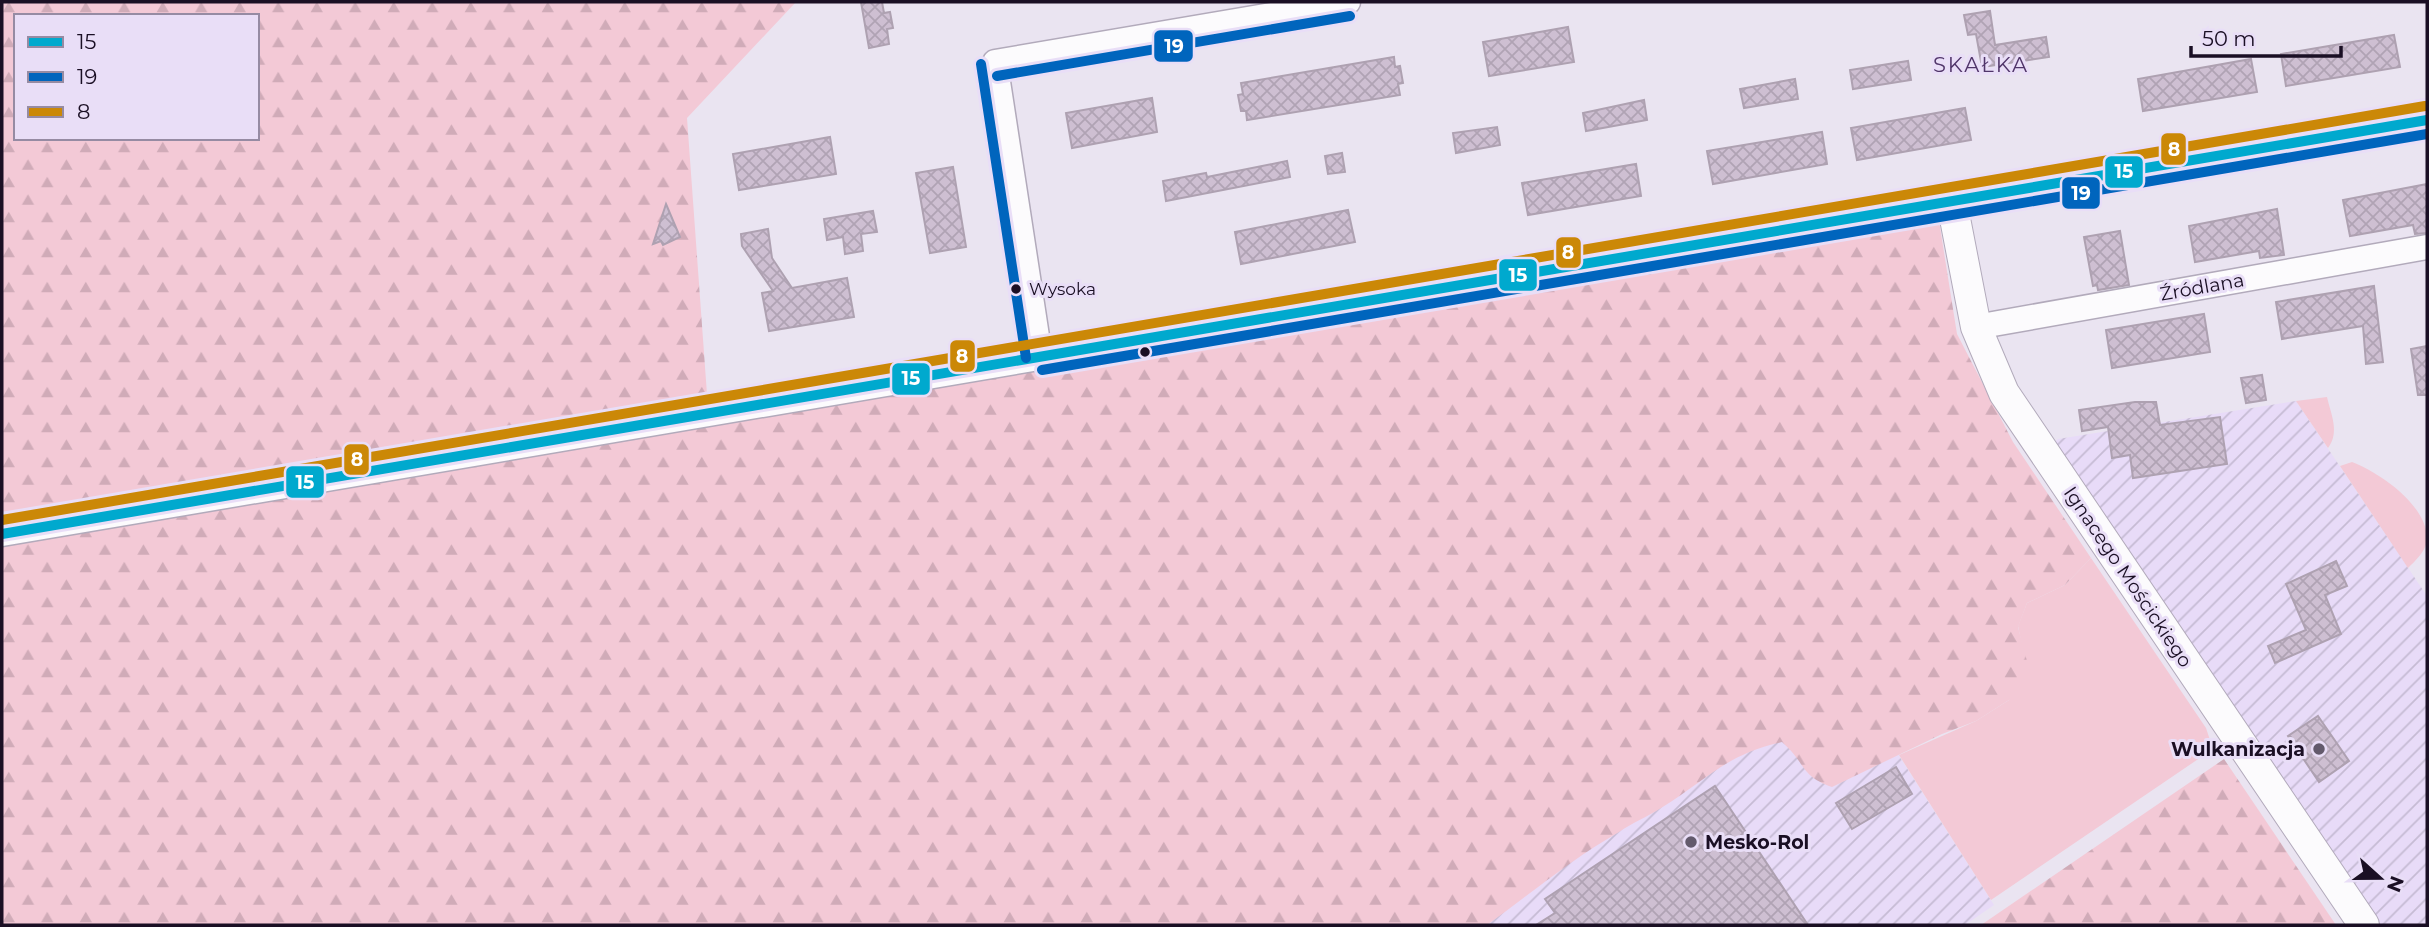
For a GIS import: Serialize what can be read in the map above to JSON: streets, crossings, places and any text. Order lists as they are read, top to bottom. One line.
{"streets":{"street":["Źródlana","Ignacego Mościckiego"]},"crossings":[["Źródlana","Ignacego Mościckiego"]],"districts":["SKAŁKA"],"places":["Wysoka","Wulkanizacja","Mesko-Rol"],"lines":["transit line 19","transit line 8","transit line 15"],"legend":["15","19","8"],"scale_bar":"50 m","north":"right"}
